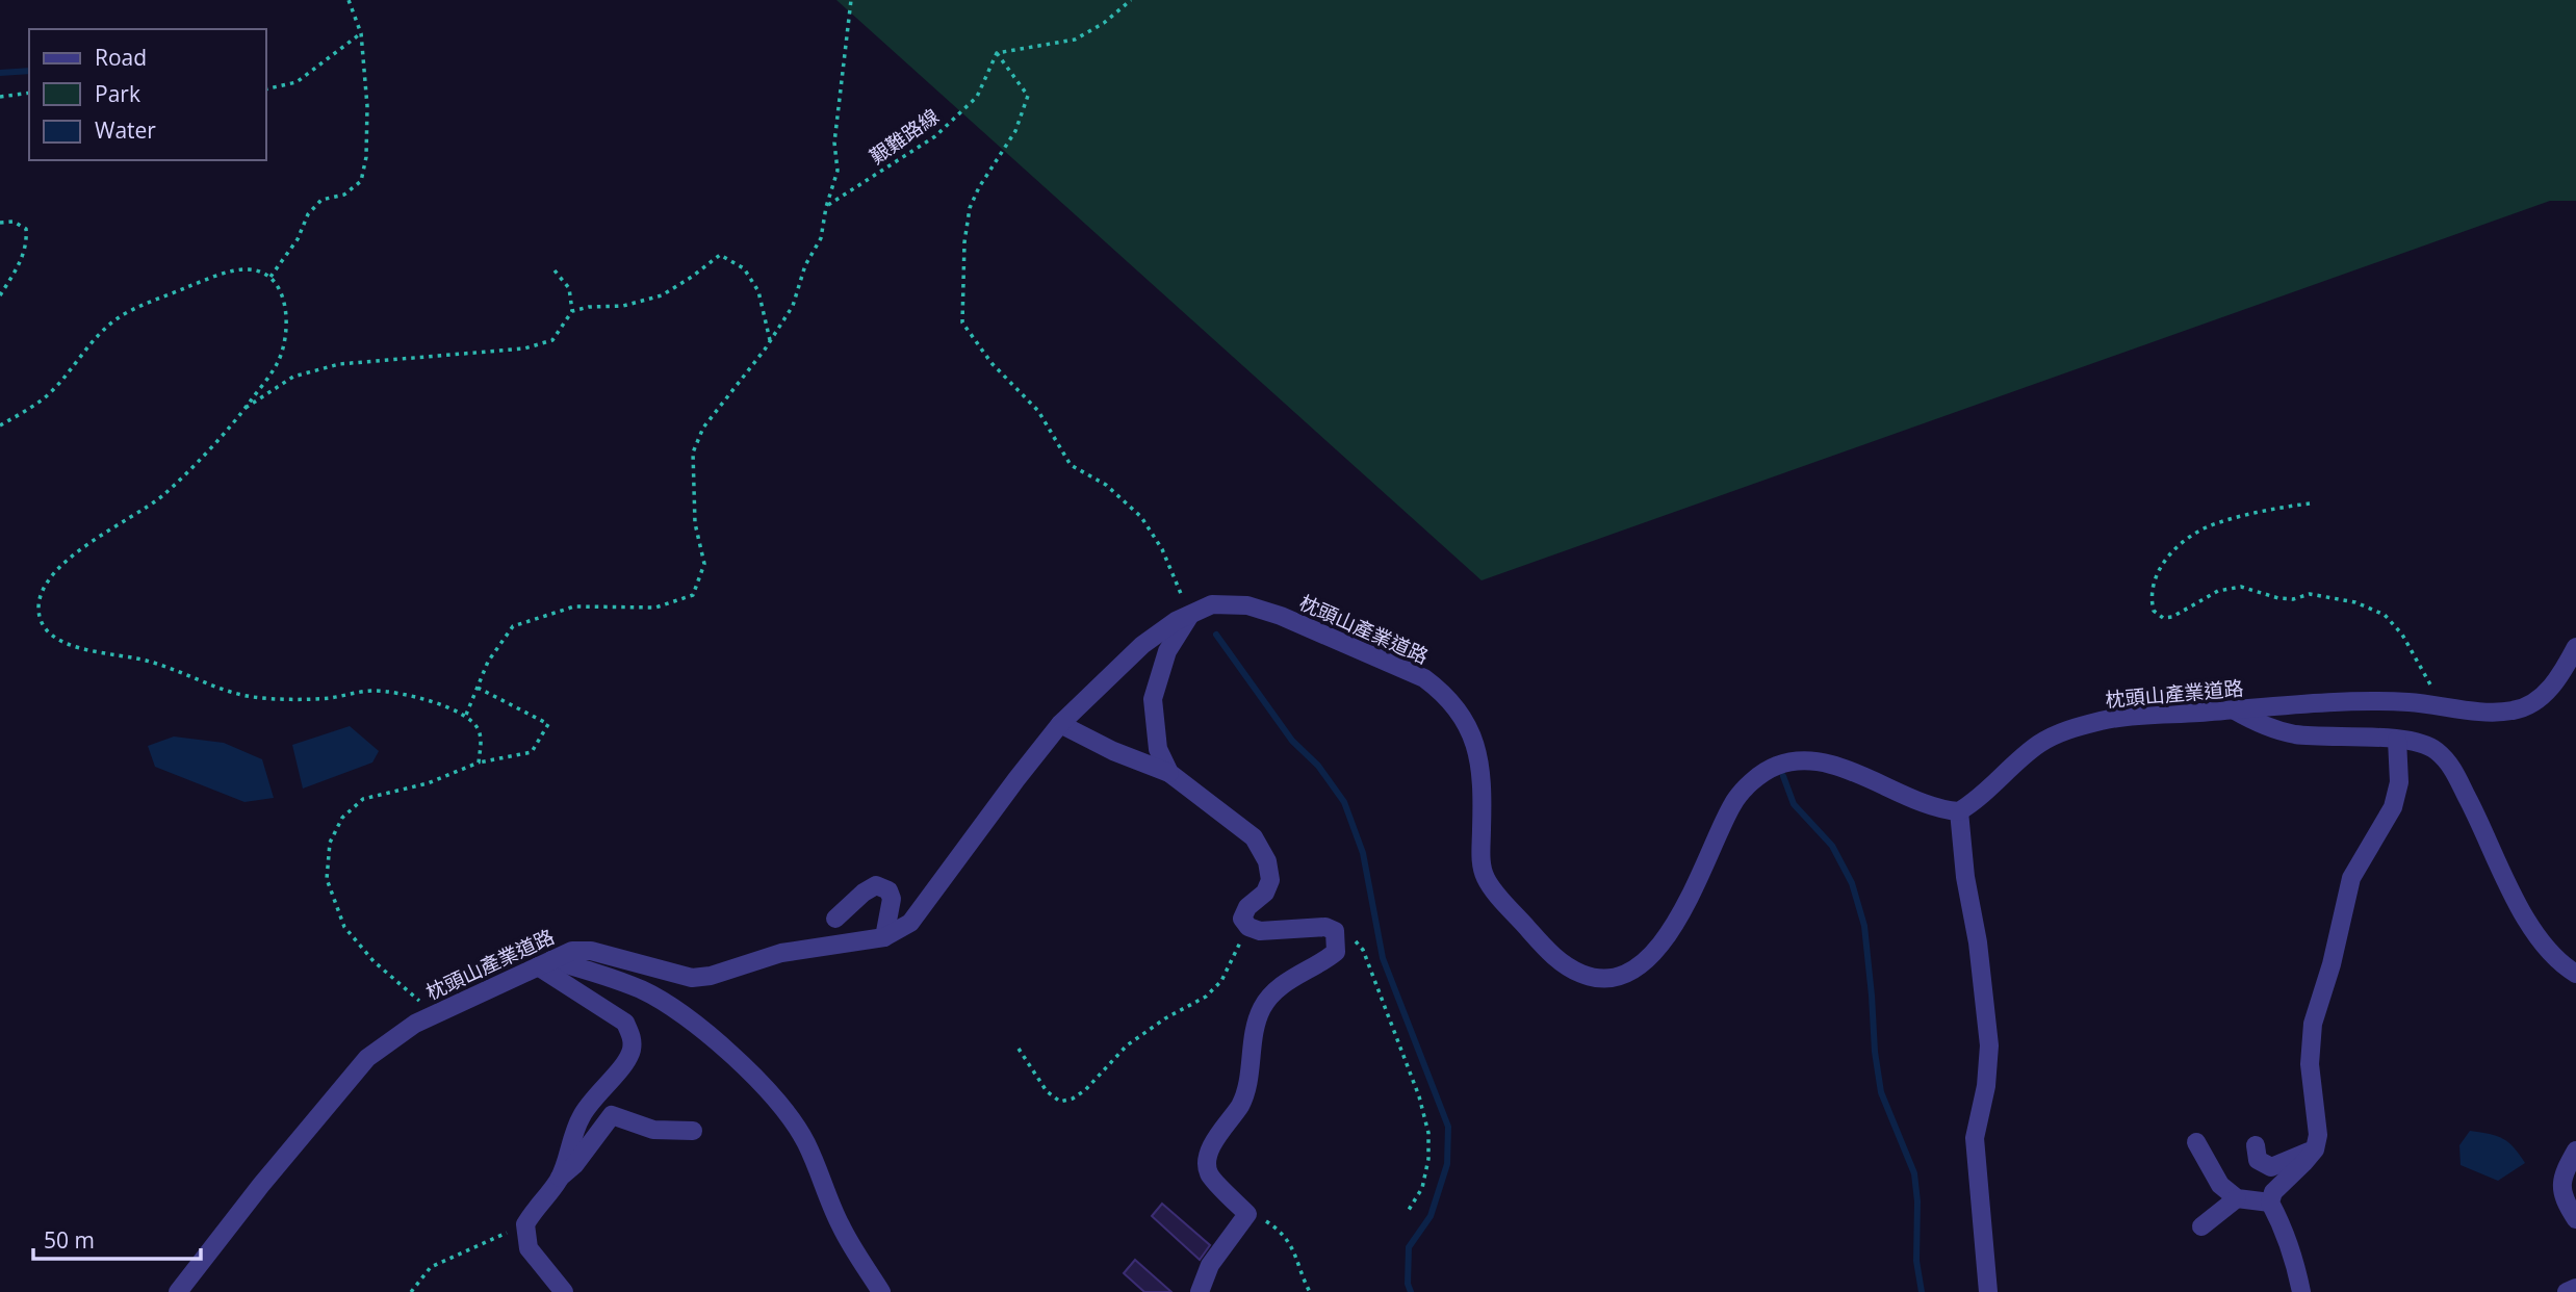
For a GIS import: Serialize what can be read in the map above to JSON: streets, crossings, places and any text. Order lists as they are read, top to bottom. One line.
{"streets":{"street":["枕頭山產業道路"],"path":["艱難路線"]},"legend":["Road","Park","Water"],"scale_bar":"50 m"}
